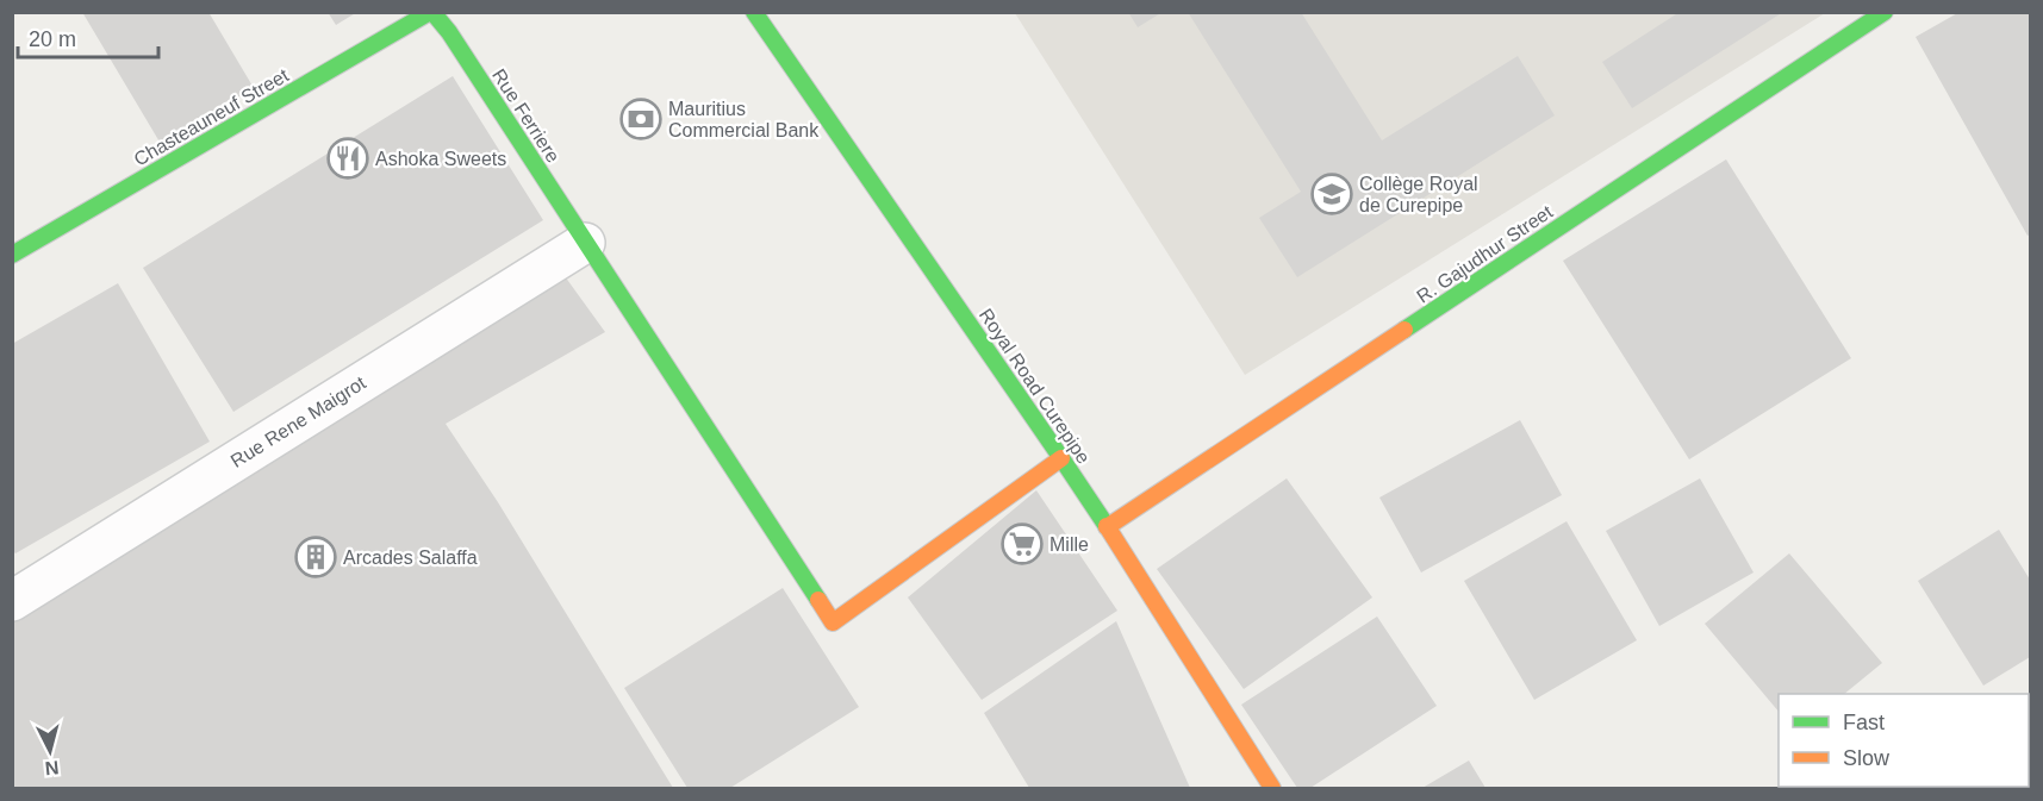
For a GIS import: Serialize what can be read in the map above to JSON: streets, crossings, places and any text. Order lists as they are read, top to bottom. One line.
{"streets":{"street":["Rue Ferriere","Chasteauneuf Street","R. Gajudhur Street","Royal Road Curepipe","Rue Rene Maigrot"]},"crossings":[["Rue Ferriere","Chasteauneuf Street"],["Rue Ferriere","Royal Road Curepipe"],["Rue Ferriere","Rue Rene Maigrot"],["R. Gajudhur Street","Royal Road Curepipe"]],"places":{"bank":["Mauritius Commercial Bank"],"restaurant":["Ashoka Sweets"],"school or university":["Collège Royal de Curepipe"],"supermarket":["Mille"],"building":["Arcades Salaffa"]},"legend":["Fast","Slow"],"scale_bar":"20 m","north":"bottom"}
